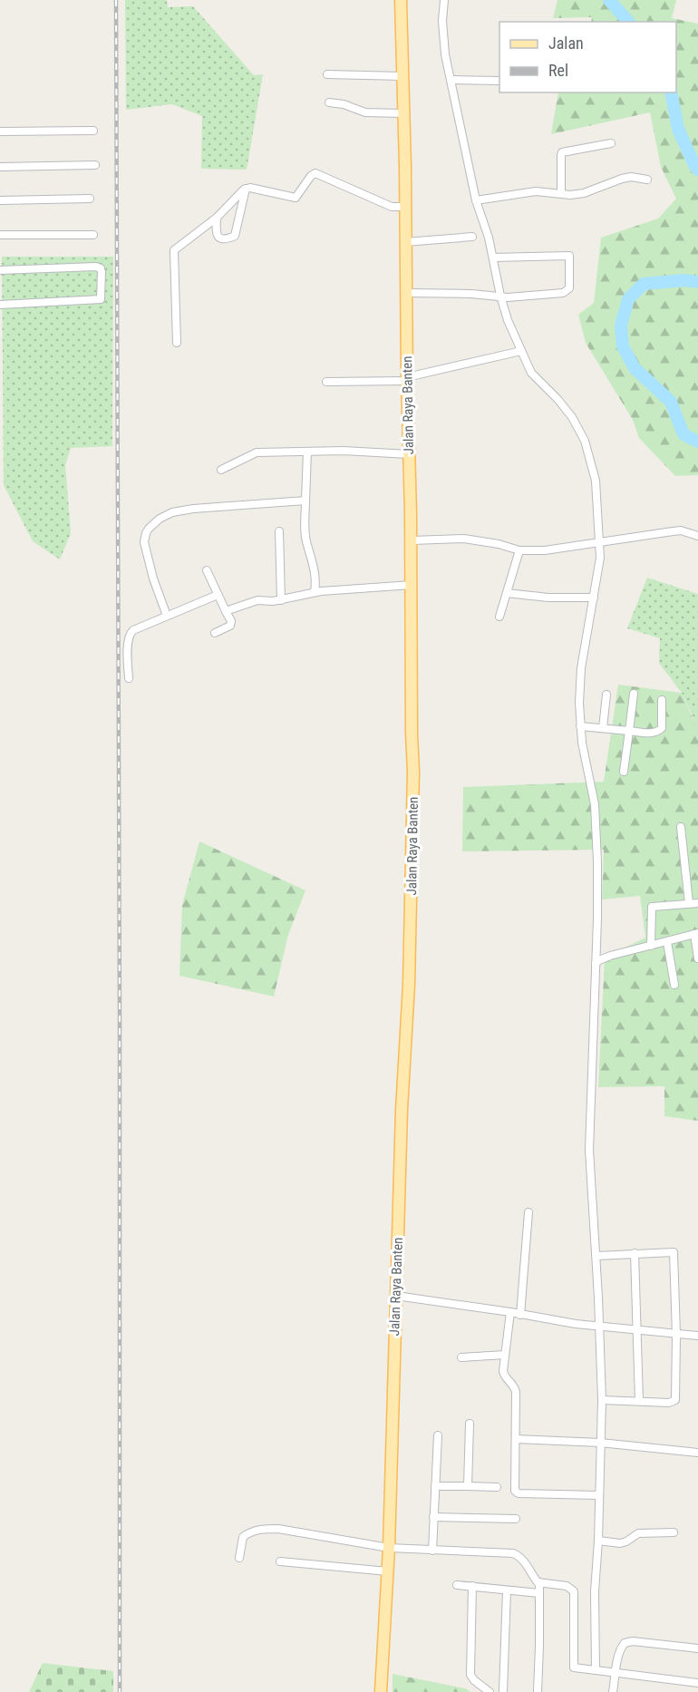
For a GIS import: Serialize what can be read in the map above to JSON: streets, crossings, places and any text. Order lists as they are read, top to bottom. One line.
{"streets":{"main road":["Jalan Raya Banten"]},"legend":["Jalan","Rel"]}
